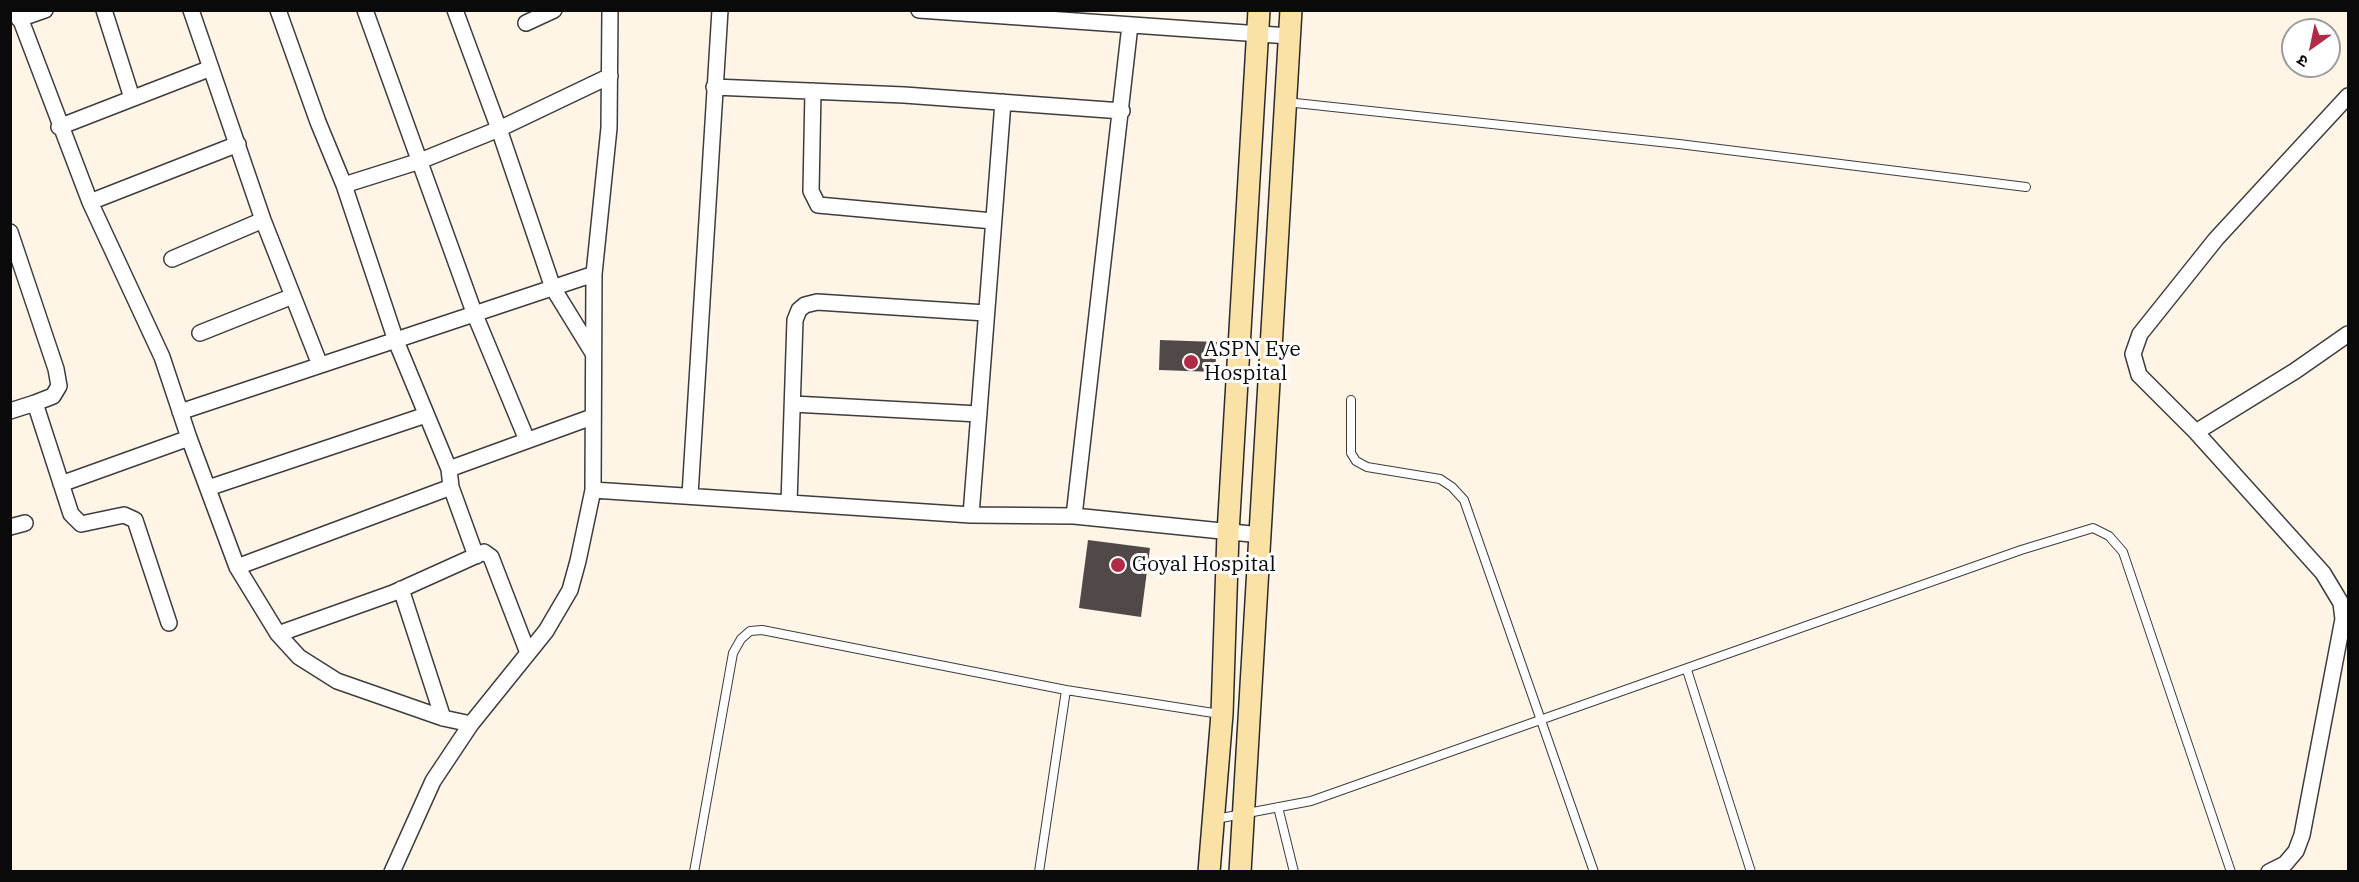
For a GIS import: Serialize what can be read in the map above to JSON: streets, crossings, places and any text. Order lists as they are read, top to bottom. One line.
{"places":["ASPN Eye Hospital","Goyal Hospital"],"north":"bottom left"}
